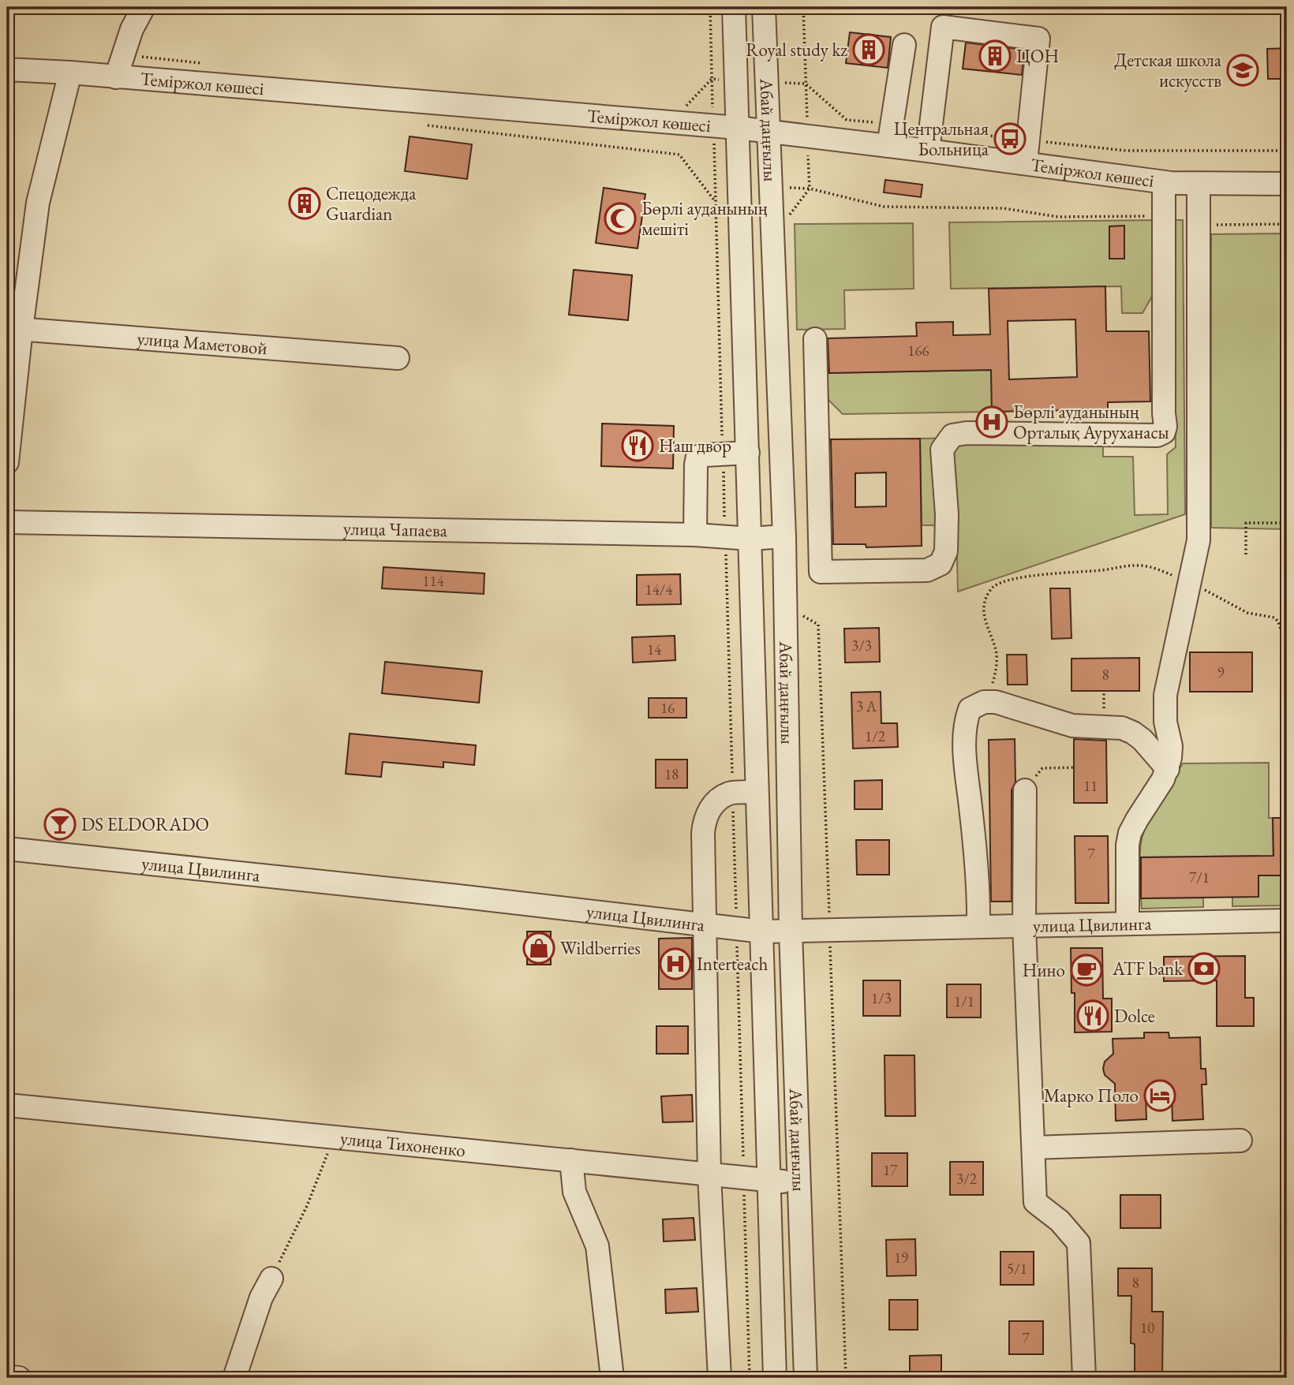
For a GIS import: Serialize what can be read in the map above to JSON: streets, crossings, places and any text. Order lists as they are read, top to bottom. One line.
{"streets":{"street":["Теміржол көшесі","Абай даңғылы","улица Маметовой","улица Чапаева","улица Цвилинга","улица Тихоненко"]},"crossings":[["Теміржол көшесі","Абай даңғылы"],["Абай даңғылы","улица Чапаева"],["Абай даңғылы","улица Цвилинга"],["Абай даңғылы","улица Тихоненко"]],"places":{"building":["Royal study kz","ЦОН","Спецодежда Guardian"],"school or university":["Детская школа искусств"],"bus stop":["Центральная Больница"],"mosque":["Бөрлі ауданының мешіті"],"hospital":["Бөрлі ауданының Орталық Ауруханасы","Interteach"],"restaurant":["Наш двор","Dolce"],"bar":["DS ELDORADO"],"shop":["Wildberries"],"bank":["ATF bank"],"cafe":["Нино"],"hotel":["Марко Поло"]},"house_numbers":["166","114","14/4","3/3","14","9","8","3 А","16","1/2","18","11","7","7/1","1/3","1/1","17","3/2","19","5/1","8","10","7"]}
